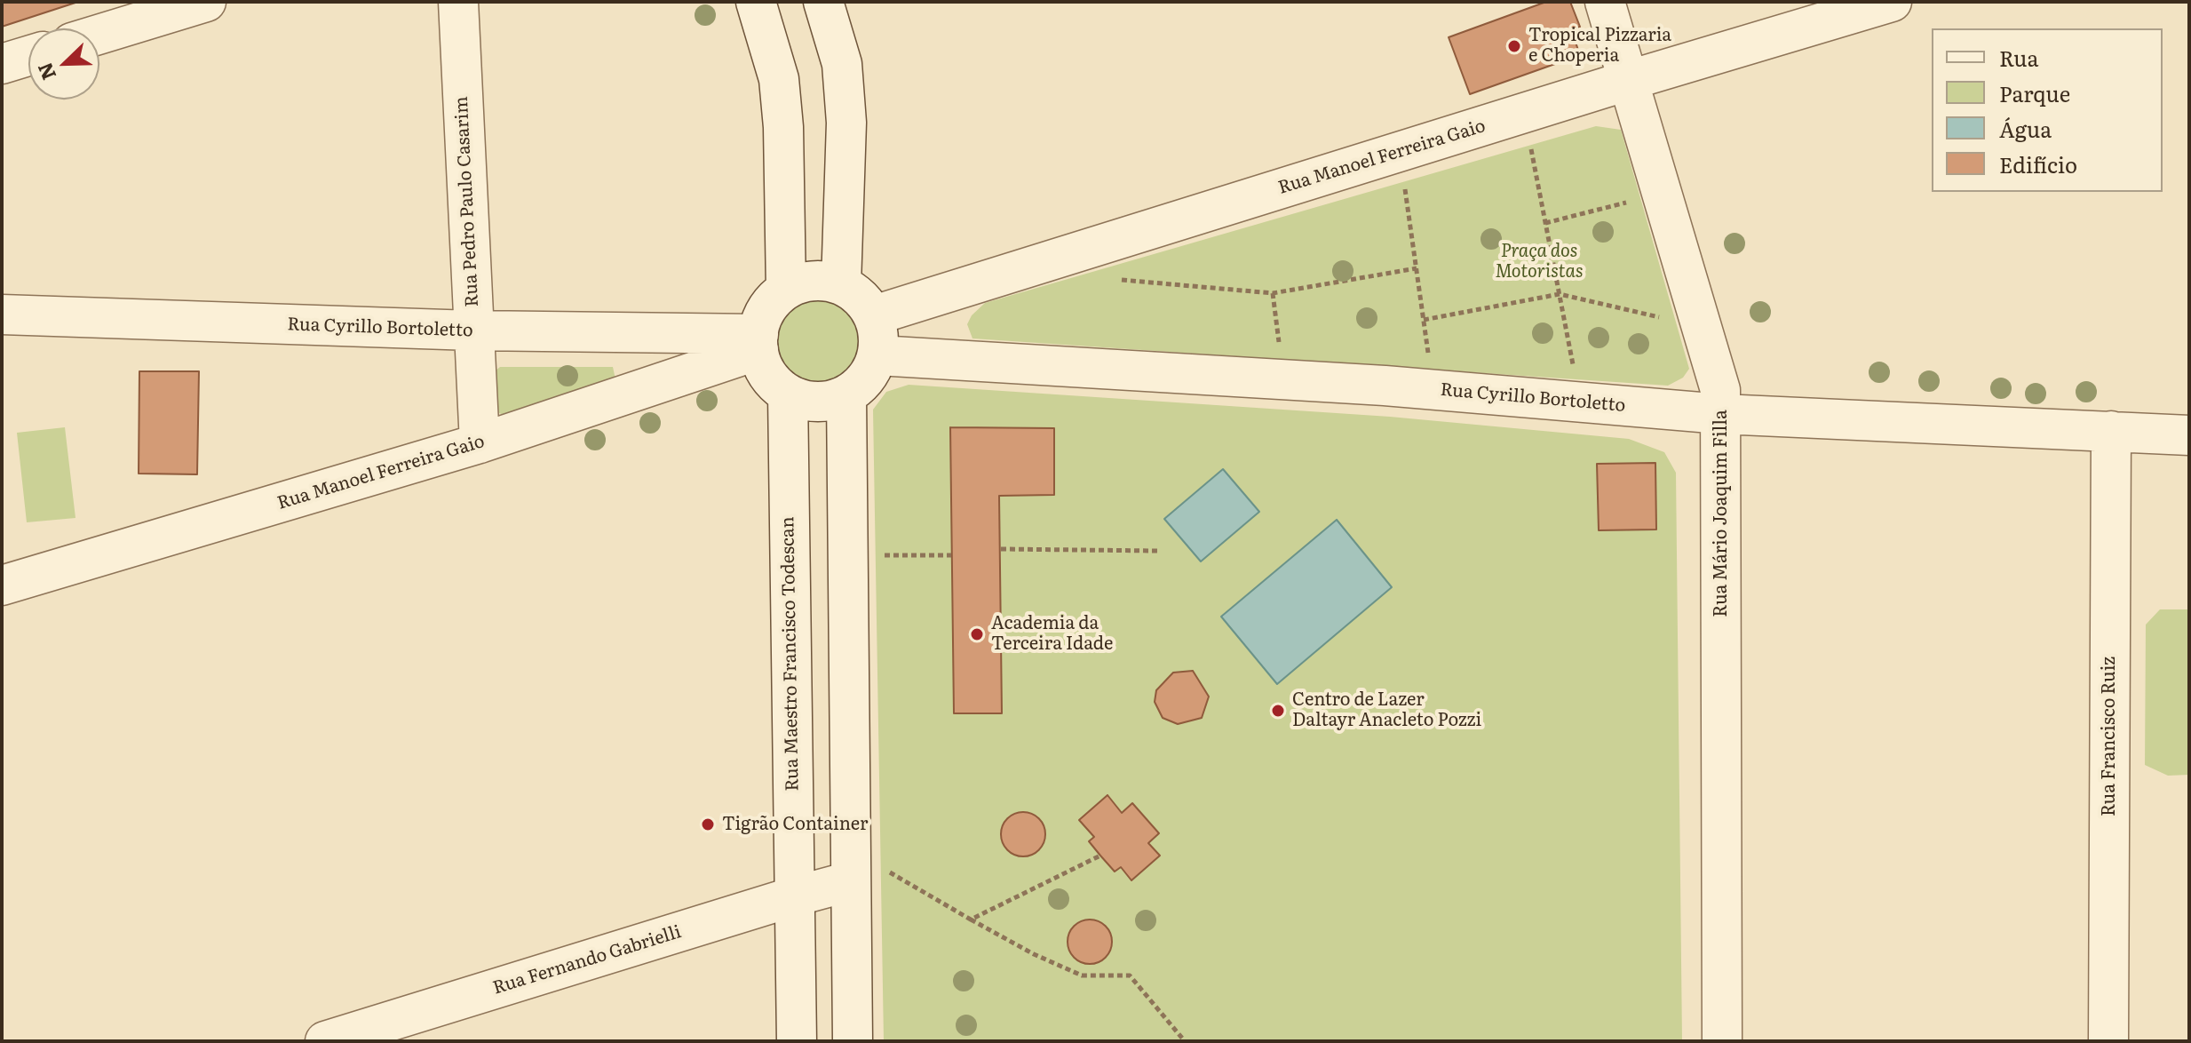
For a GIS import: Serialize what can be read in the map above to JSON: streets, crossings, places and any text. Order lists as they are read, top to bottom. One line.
{"streets":{"street":["Rua Manoel Ferreira Gaio","Rua Pedro Paulo Casarim","Rua Cyrillo Bortoletto","Rua Mário Joaquim Filla","Rua Maestro Francisco Todescan","Rua Francisco Ruiz","Rua Fernando Gabrielli"]},"crossings":[["Rua Manoel Ferreira Gaio","Rua Pedro Paulo Casarim"],["Rua Manoel Ferreira Gaio","Rua Cyrillo Bortoletto"],["Rua Manoel Ferreira Gaio","Rua Mário Joaquim Filla"],["Rua Manoel Ferreira Gaio","Rua Maestro Francisco Todescan"],["Rua Pedro Paulo Casarim","Rua Cyrillo Bortoletto"],["Rua Cyrillo Bortoletto","Rua Mário Joaquim Filla"],["Rua Cyrillo Bortoletto","Rua Maestro Francisco Todescan"],["Rua Cyrillo Bortoletto","Rua Francisco Ruiz"],["Rua Maestro Francisco Todescan","Rua Fernando Gabrielli"]],"parks":["Praça dos Motoristas"],"places":["Tropical Pizzaria e Choperia","Academia da Terceira Idade","Centro de Lazer Daltayr Anacleto Pozzi","Tigrão Container"],"legend":["Rua","Parque","Água","Edifício"],"north":"bottom left"}
